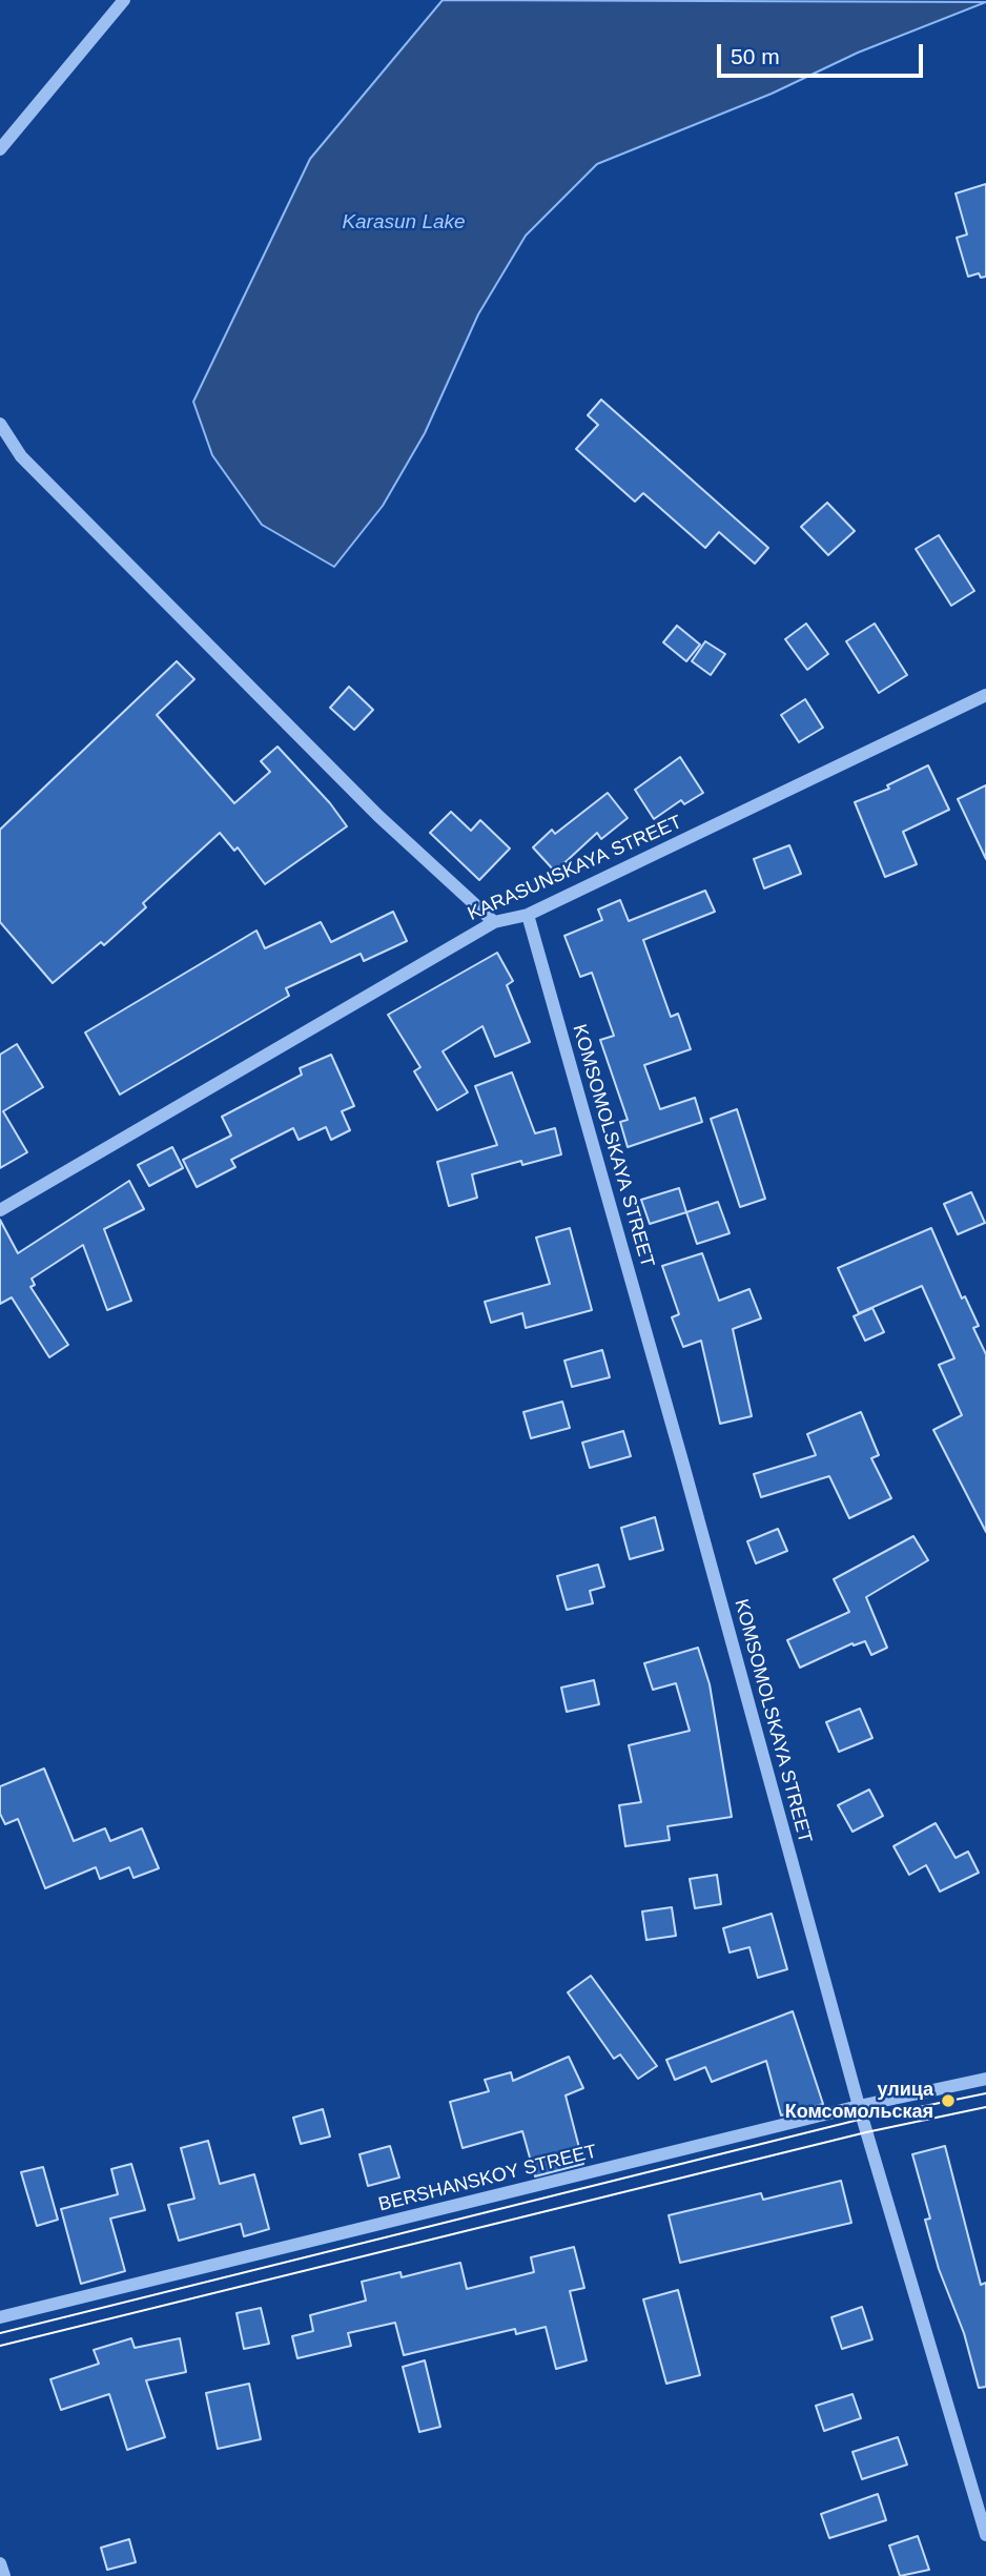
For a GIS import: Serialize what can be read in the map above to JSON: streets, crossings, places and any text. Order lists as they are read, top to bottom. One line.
{"streets":{"street":["KARASUNSKAYA STREET","KOMSOMOLSKAYA STREET","BERSHANSKOY STREET"]},"crossings":[["KARASUNSKAYA STREET","KOMSOMOLSKAYA STREET"],["KOMSOMOLSKAYA STREET","BERSHANSKOY STREET"]],"water":["Karasun Lake"],"places":["улица Комсомольская"],"scale_bar":"50 m"}
